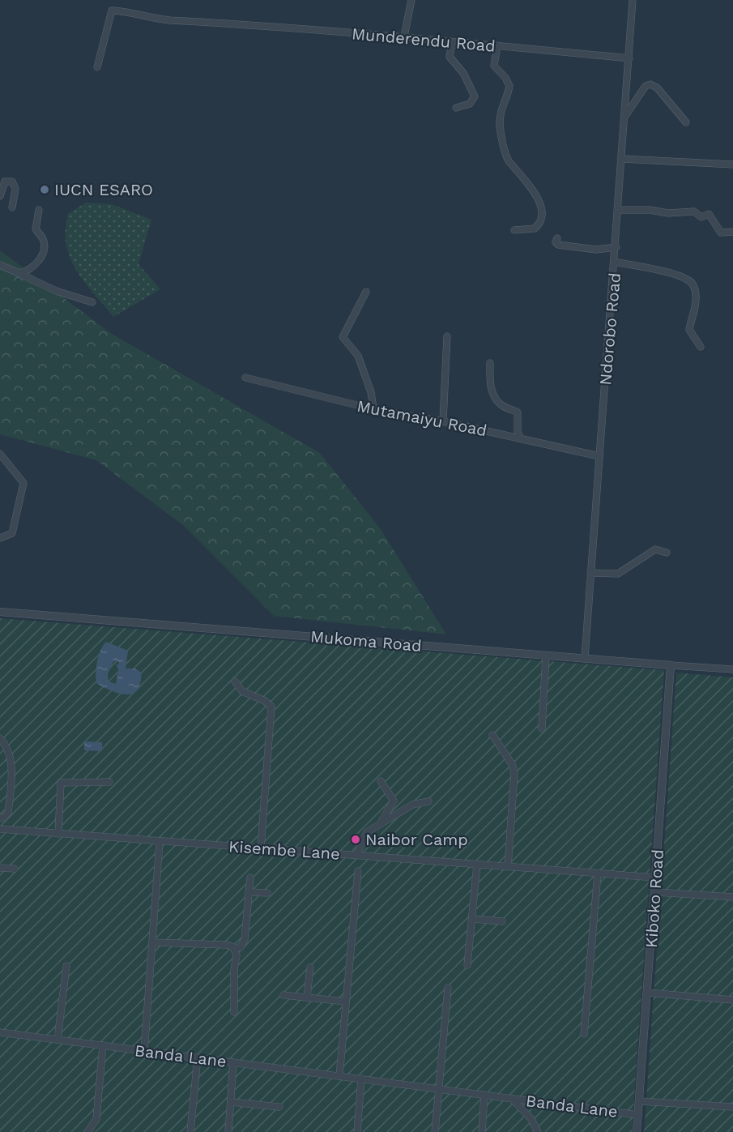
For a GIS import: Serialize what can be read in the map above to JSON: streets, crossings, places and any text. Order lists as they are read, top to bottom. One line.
{"streets":{"street":["Munderendu Road","Ndorobo Road","Mutamaiyu Road","Mukoma Road","Kisembe Lane","Kiboko Road","Banda Lane"]},"crossings":[["Munderendu Road","Ndorobo Road"],["Ndorobo Road","Mutamaiyu Road"],["Ndorobo Road","Mukoma Road"],["Mukoma Road","Kiboko Road"],["Kisembe Lane","Kiboko Road"],["Kiboko Road","Banda Lane"]],"places":["IUCN ESARO","Naibor Camp"]}
